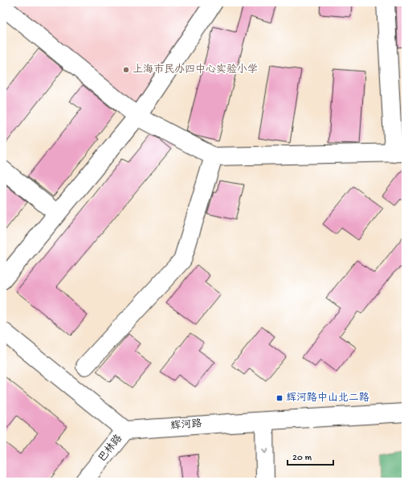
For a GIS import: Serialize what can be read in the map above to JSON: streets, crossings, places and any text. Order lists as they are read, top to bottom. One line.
{"streets":{"street":["辉河路","巴林路"]},"crossings":[["辉河路","巴林路"]],"places":{"other":["上海市民办四中心实验小学"],"transit":["辉河路中山北二路"]},"scale_bar":"20 m"}
